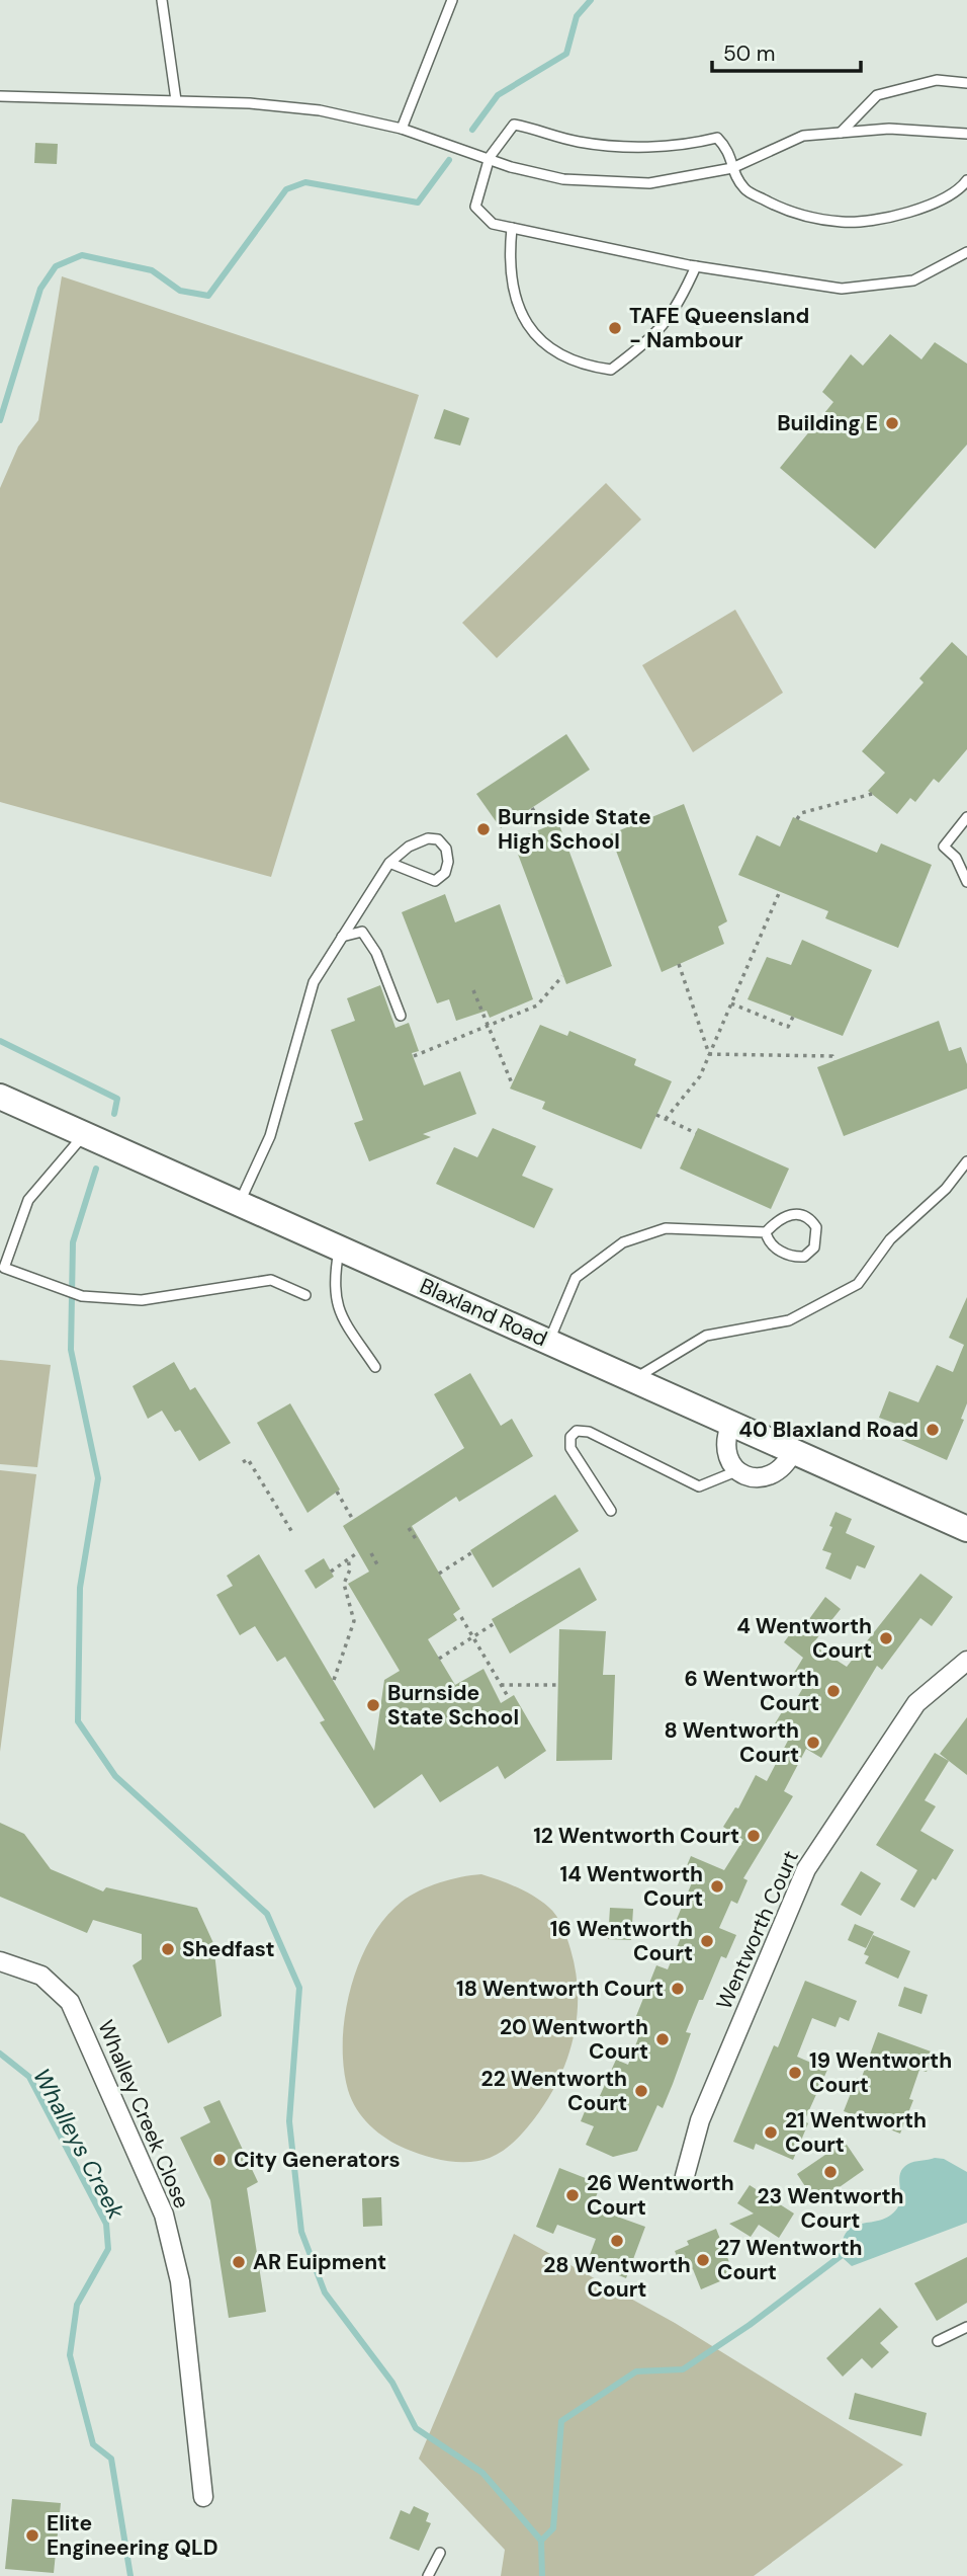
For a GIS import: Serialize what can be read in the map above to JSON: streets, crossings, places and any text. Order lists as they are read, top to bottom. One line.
{"streets":{"street":["Blaxland Road","Wentworth Court","Whalley Creek Close"]},"water":["Whalleys Creek"],"places":["TAFE Queensland - Nambour","Building E","Burnside State High School","40 Blaxland Road","4 Wentworth Court","6 Wentworth Court","Burnside State School","8 Wentworth Court","12 Wentworth Court","14 Wentworth Court","16 Wentworth Court","Shedfast","18 Wentworth Court","20 Wentworth Court","19 Wentworth Court","22 Wentworth Court","21 Wentworth Court","City Generators","23 Wentworth Court","26 Wentworth Court","28 Wentworth Court","27 Wentworth Court","AR Euipment","Elite Engineering QLD"],"scale_bar":"50 m"}
